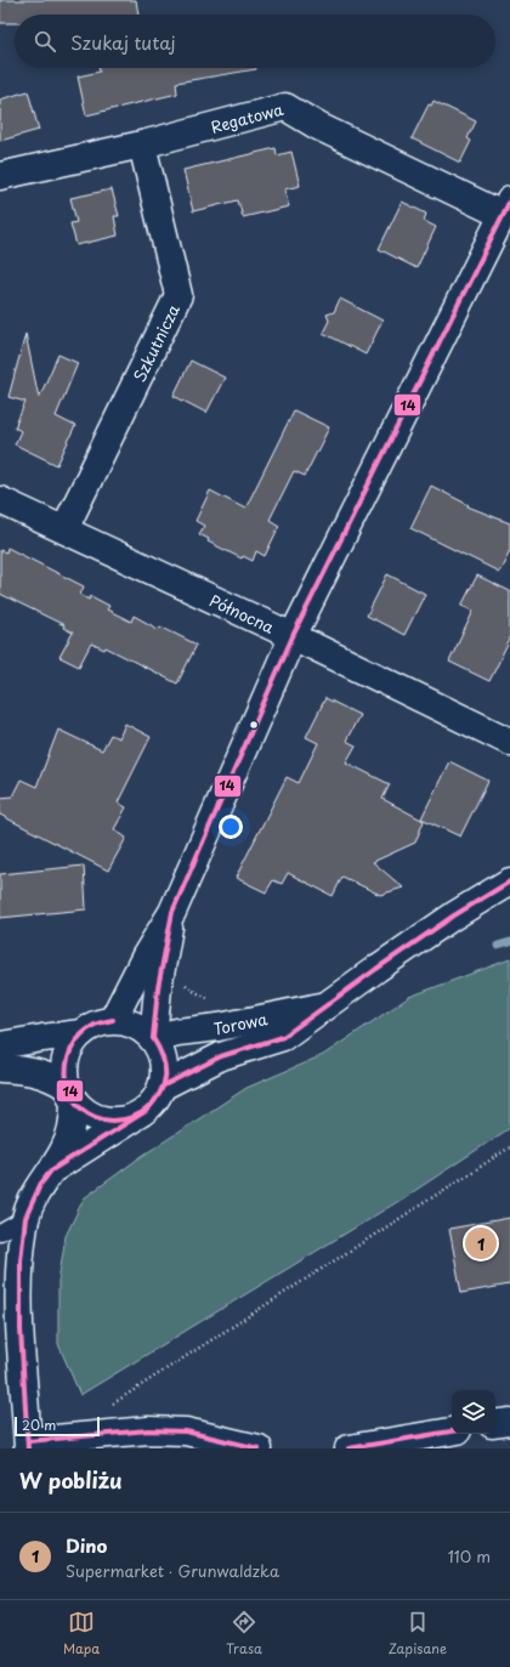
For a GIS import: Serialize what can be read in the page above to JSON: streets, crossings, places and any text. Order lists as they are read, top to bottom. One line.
{"streets":{"street":["Regatowa","Szkutnicza","Północna","Torowa"]},"crossings":[["Regatowa","Szkutnicza"],["Szkutnicza","Północna"]],"lines":["transit line 14"],"scale_bar":"20 m","page":{"search":"Szukaj tutaj","pins":"1","scale":"20 m","heading":"W pobliżu","list":[{"mark":"1","name":"Dino","note":"Supermarket · Grunwaldzka","value":"110 m"}],"nav":["Mapa","Trasa","Zapisane"]}}
